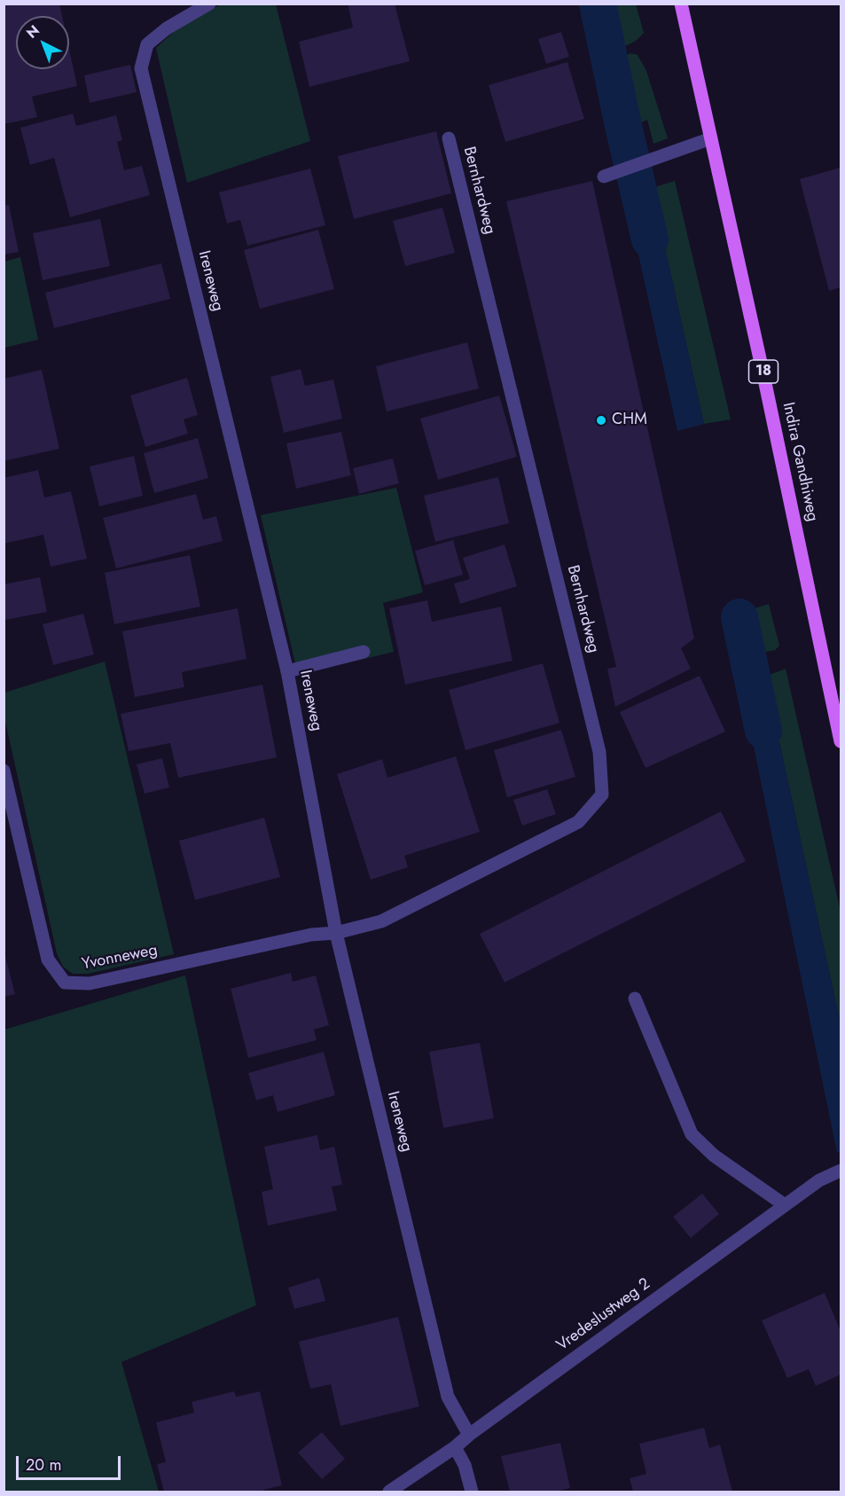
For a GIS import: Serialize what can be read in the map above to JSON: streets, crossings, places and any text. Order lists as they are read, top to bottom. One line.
{"streets":{"main road":["18","Indira Gandhiweg"],"street":["Bernhardweg","Ireneweg","Yvonneweg","Vredeslustweg 2"]},"crossings":[["Bernhardweg","Ireneweg"],["Bernhardweg","Yvonneweg"],["Ireneweg","Yvonneweg"],["Ireneweg","Vredeslustweg 2"]],"places":["CHM"],"scale_bar":"20 m","north":"top left"}
